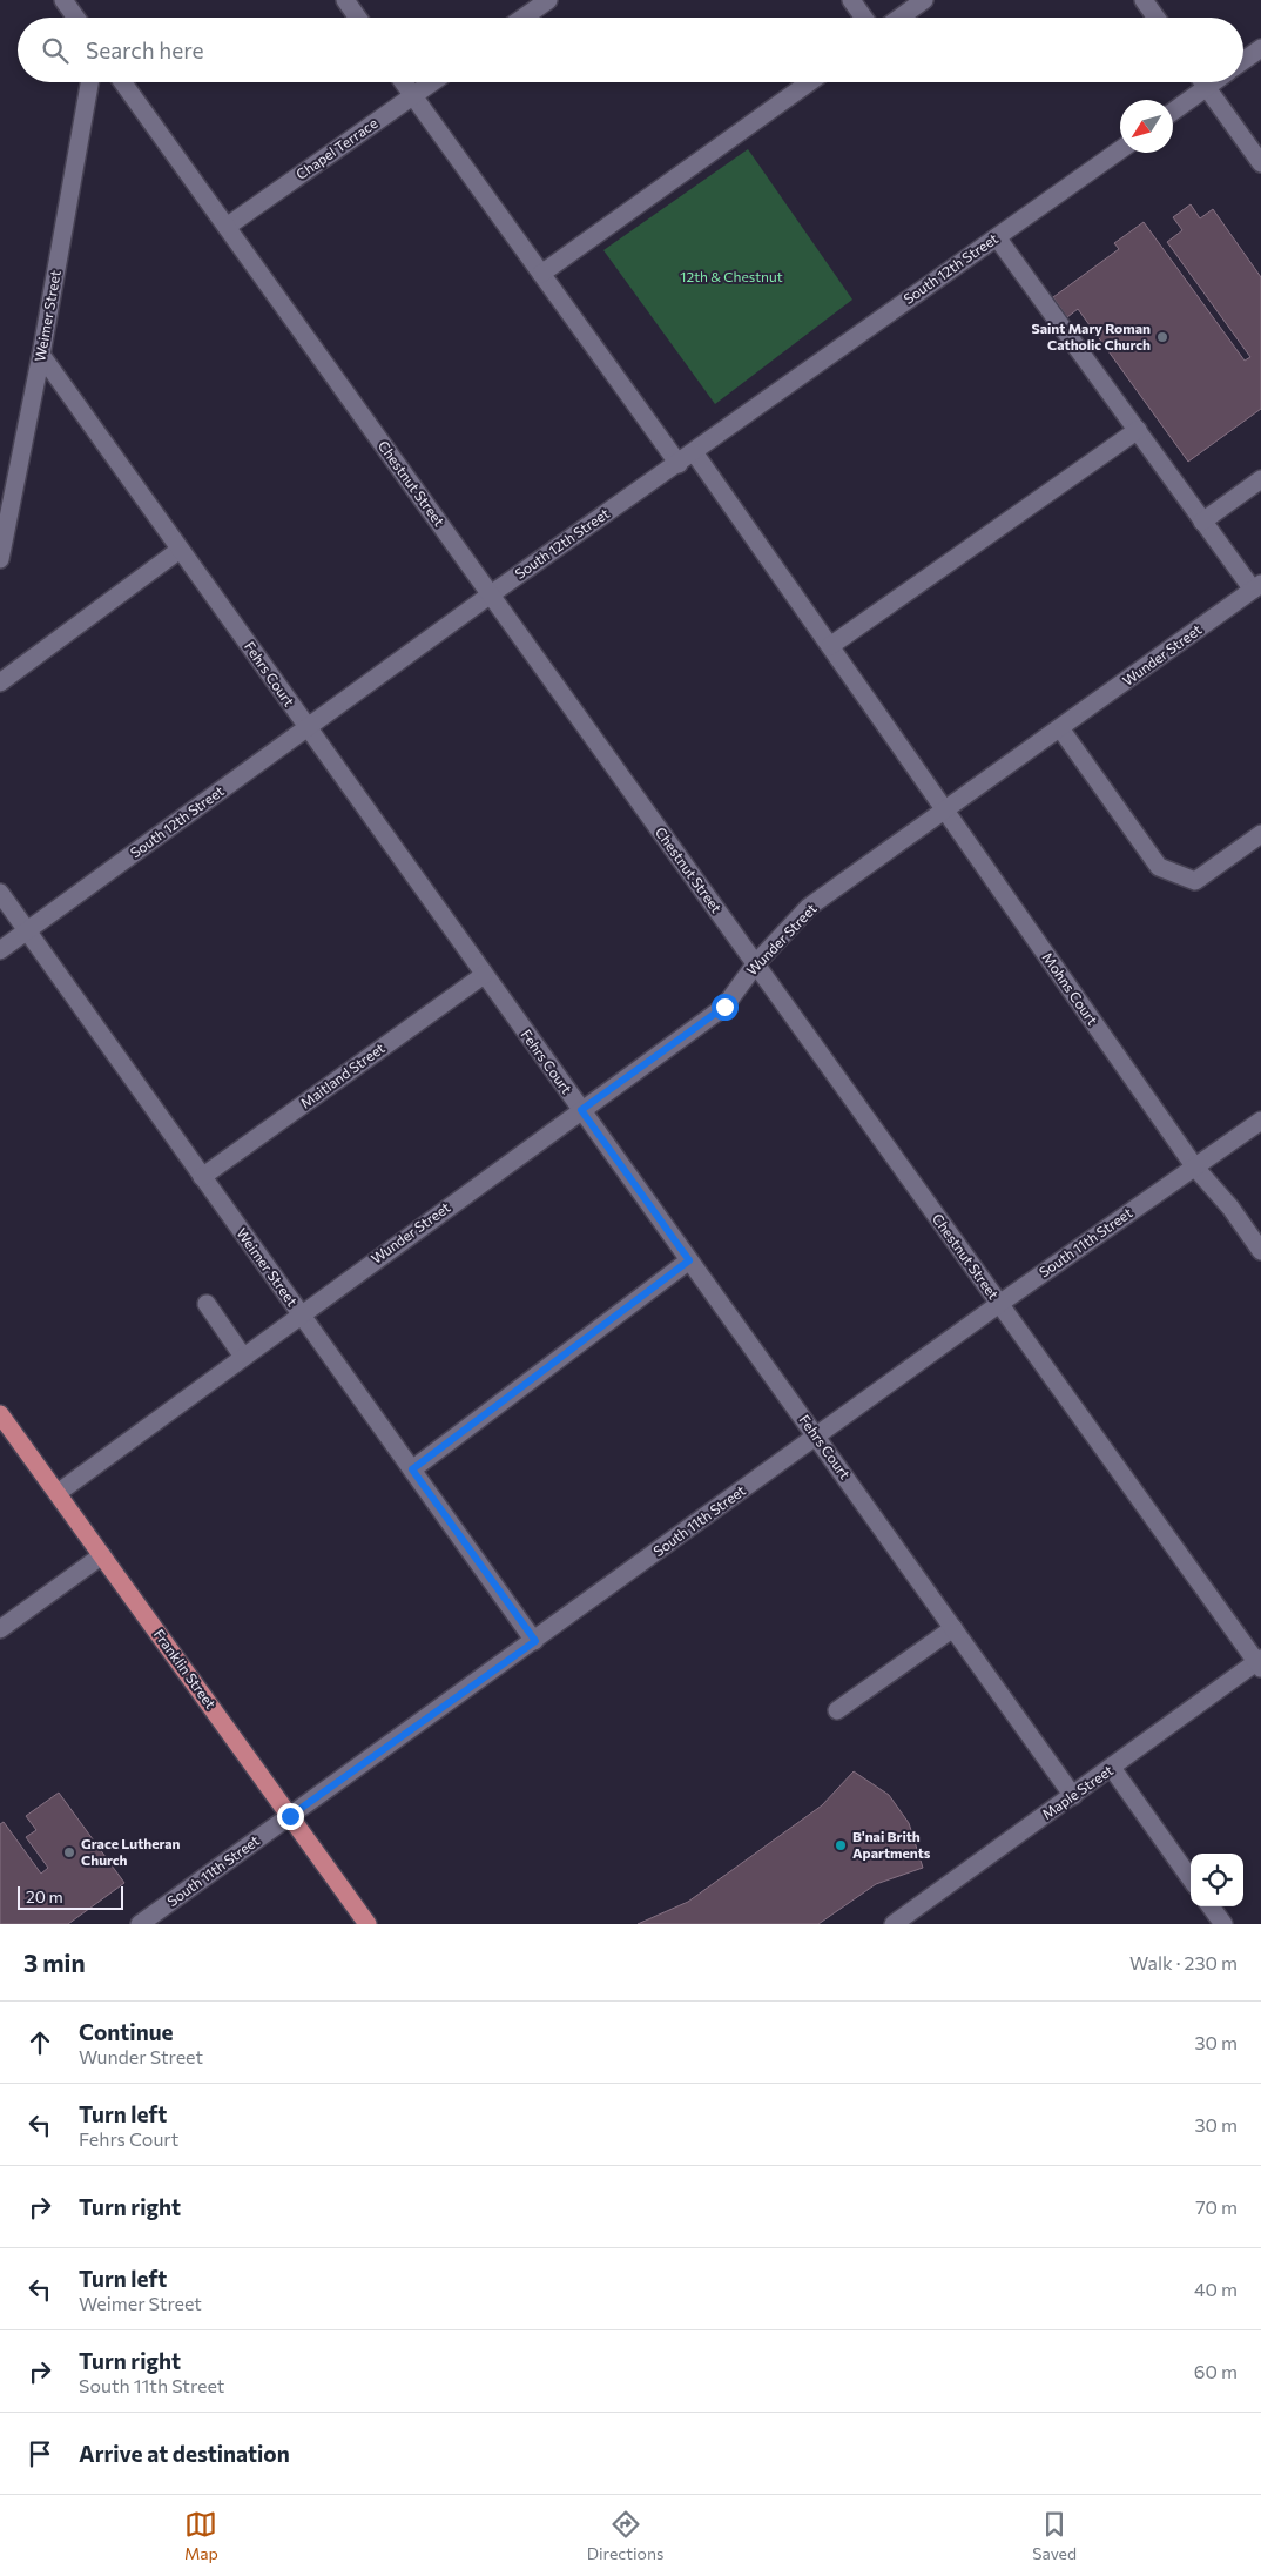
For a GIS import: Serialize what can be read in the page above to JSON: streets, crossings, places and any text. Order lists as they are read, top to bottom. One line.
{"streets":{"main road":["Franklin Street"],"street":["Chapel Terrace","South 12th Street","Weimer Street","Chestnut Street","Wunder Street","Fehrs Court","Mohns Court","Maitland Street","South 11th Street","Maple Street"]},"crossings":[["Chapel Terrace","Chestnut Street"],["South 12th Street","Weimer Street"],["South 12th Street","Chestnut Street"],["South 12th Street","Fehrs Court"],["South 12th Street","Mohns Court"],["Weimer Street","Wunder Street"],["Weimer Street","Fehrs Court"],["Weimer Street","Maitland Street"],["Weimer Street","South 11th Street"],["Chestnut Street","Wunder Street"],["Chestnut Street","South 11th Street"],["Chestnut Street","Maple Street"],["Wunder Street","Fehrs Court"],["Wunder Street","Mohns Court"],["Wunder Street","Franklin Street"],["Fehrs Court","Maitland Street"],["Fehrs Court","South 11th Street"],["Fehrs Court","Maple Street"],["Mohns Court","South 11th Street"],["South 11th Street","Franklin Street"]],"parks":["12th & Chestnut"],"places":["Saint Mary Roman Catholic Church","B'nai Brith Apartments","Grace Lutheran Church"],"scale_bar":"20 m","north":"bottom left","page":{"search":"Search here","scale":"20 m","heading":["3 min","Walk · 230 m"],"list":[["Continue","Wunder Street","30 m"],["Turn left","Fehrs Court","30 m"],["Turn right","70 m"],["Turn left","Weimer Street","40 m"],["Turn right","South 11th Street","60 m"],"Arrive at destination"],"nav":["Map","Directions","Saved"]}}
